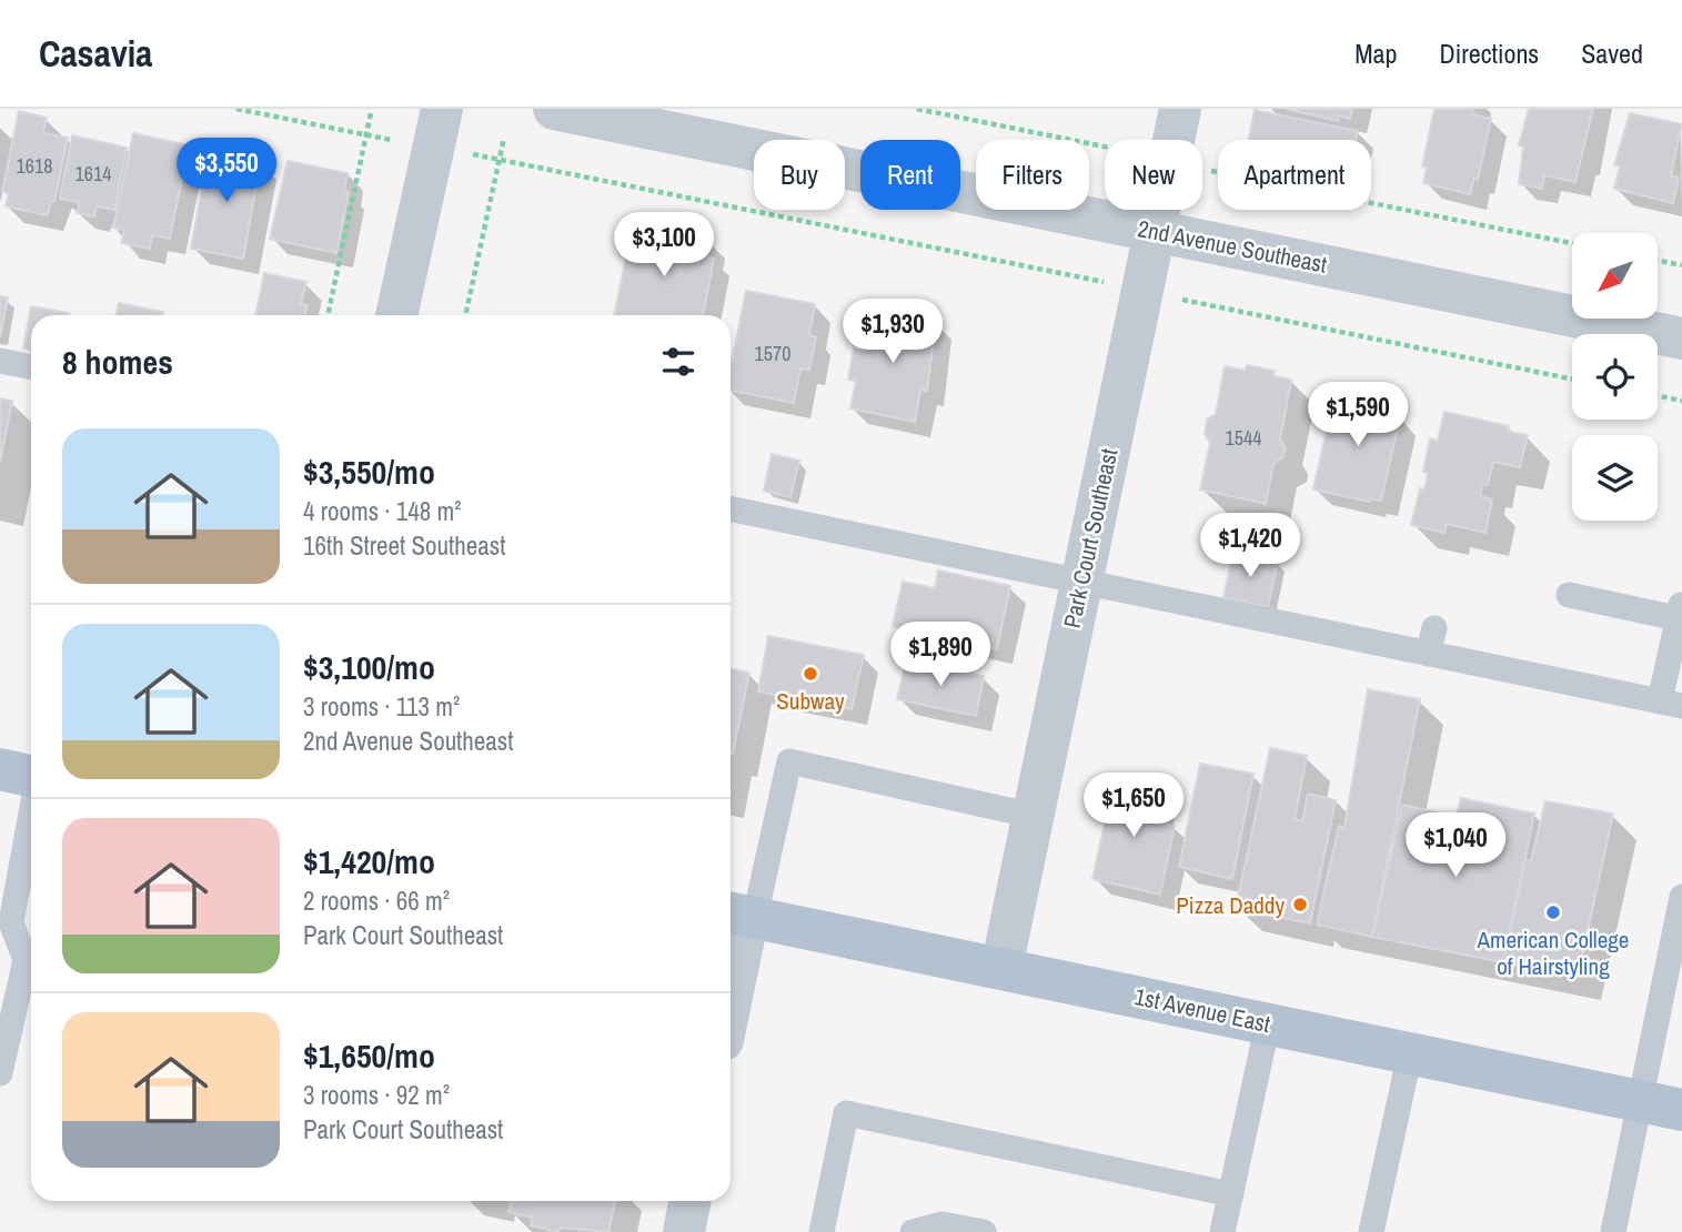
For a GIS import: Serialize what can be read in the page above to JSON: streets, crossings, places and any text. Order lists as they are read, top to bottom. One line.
{"streets":{"main road":["1st Avenue East"],"street":["2nd Avenue Southeast","Park Court Southeast"]},"crossings":[["2nd Avenue Southeast","Park Court Southeast"],["Park Court Southeast","1st Avenue East"]],"places":["Subway","Pizza Daddy","American College of Hairstyling"],"house_numbers":["1618","1614","1570","1544"],"north":"bottom left","page":{"header":"Casavia","nav":["Map","Directions","Saved"],"price":["$3,550","$3,100","$1,930","$1,590","$1,420","$1,890","$1,650","$1,040"],"chip":["Buy","Rent","Filters","New","Apartment"],"heading":"8 homes","list":[{"name":"$3,550/mo","note":"4 rooms · 148 m² · 16th Street Southeast"},{"name":"$3,100/mo","note":"3 rooms · 113 m² · 2nd Avenue Southeast"},{"name":"$1,420/mo","note":"2 rooms · 66 m² · Park Court Southeast"},{"name":"$1,650/mo","note":"3 rooms · 92 m² · Park Court Southeast"}]}}
